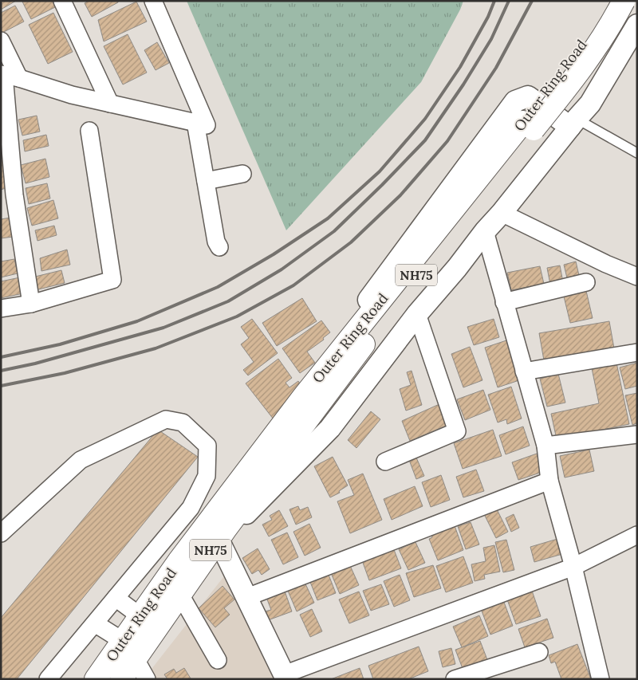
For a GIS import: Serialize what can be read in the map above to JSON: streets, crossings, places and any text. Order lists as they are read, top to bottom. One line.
{"streets":{"highway":["Outer Ring Road","NH75"]}}
